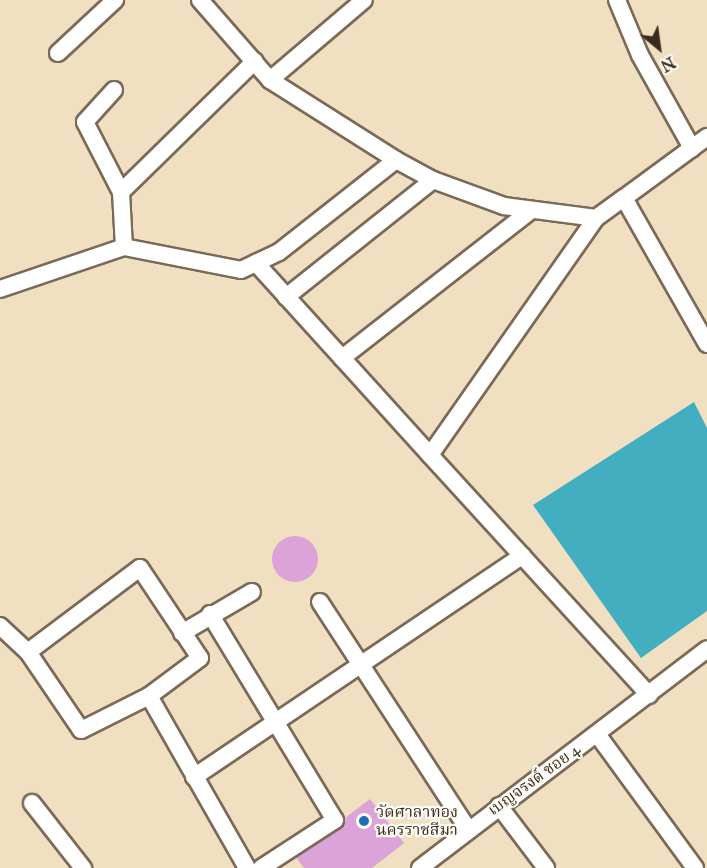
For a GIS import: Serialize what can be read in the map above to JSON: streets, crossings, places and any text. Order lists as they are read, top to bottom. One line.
{"streets":{"street":["เบญจรงด์ ซอย 4"]},"places":["วัดศาลาทอง นครราชสีมา"],"north":"bottom right"}
